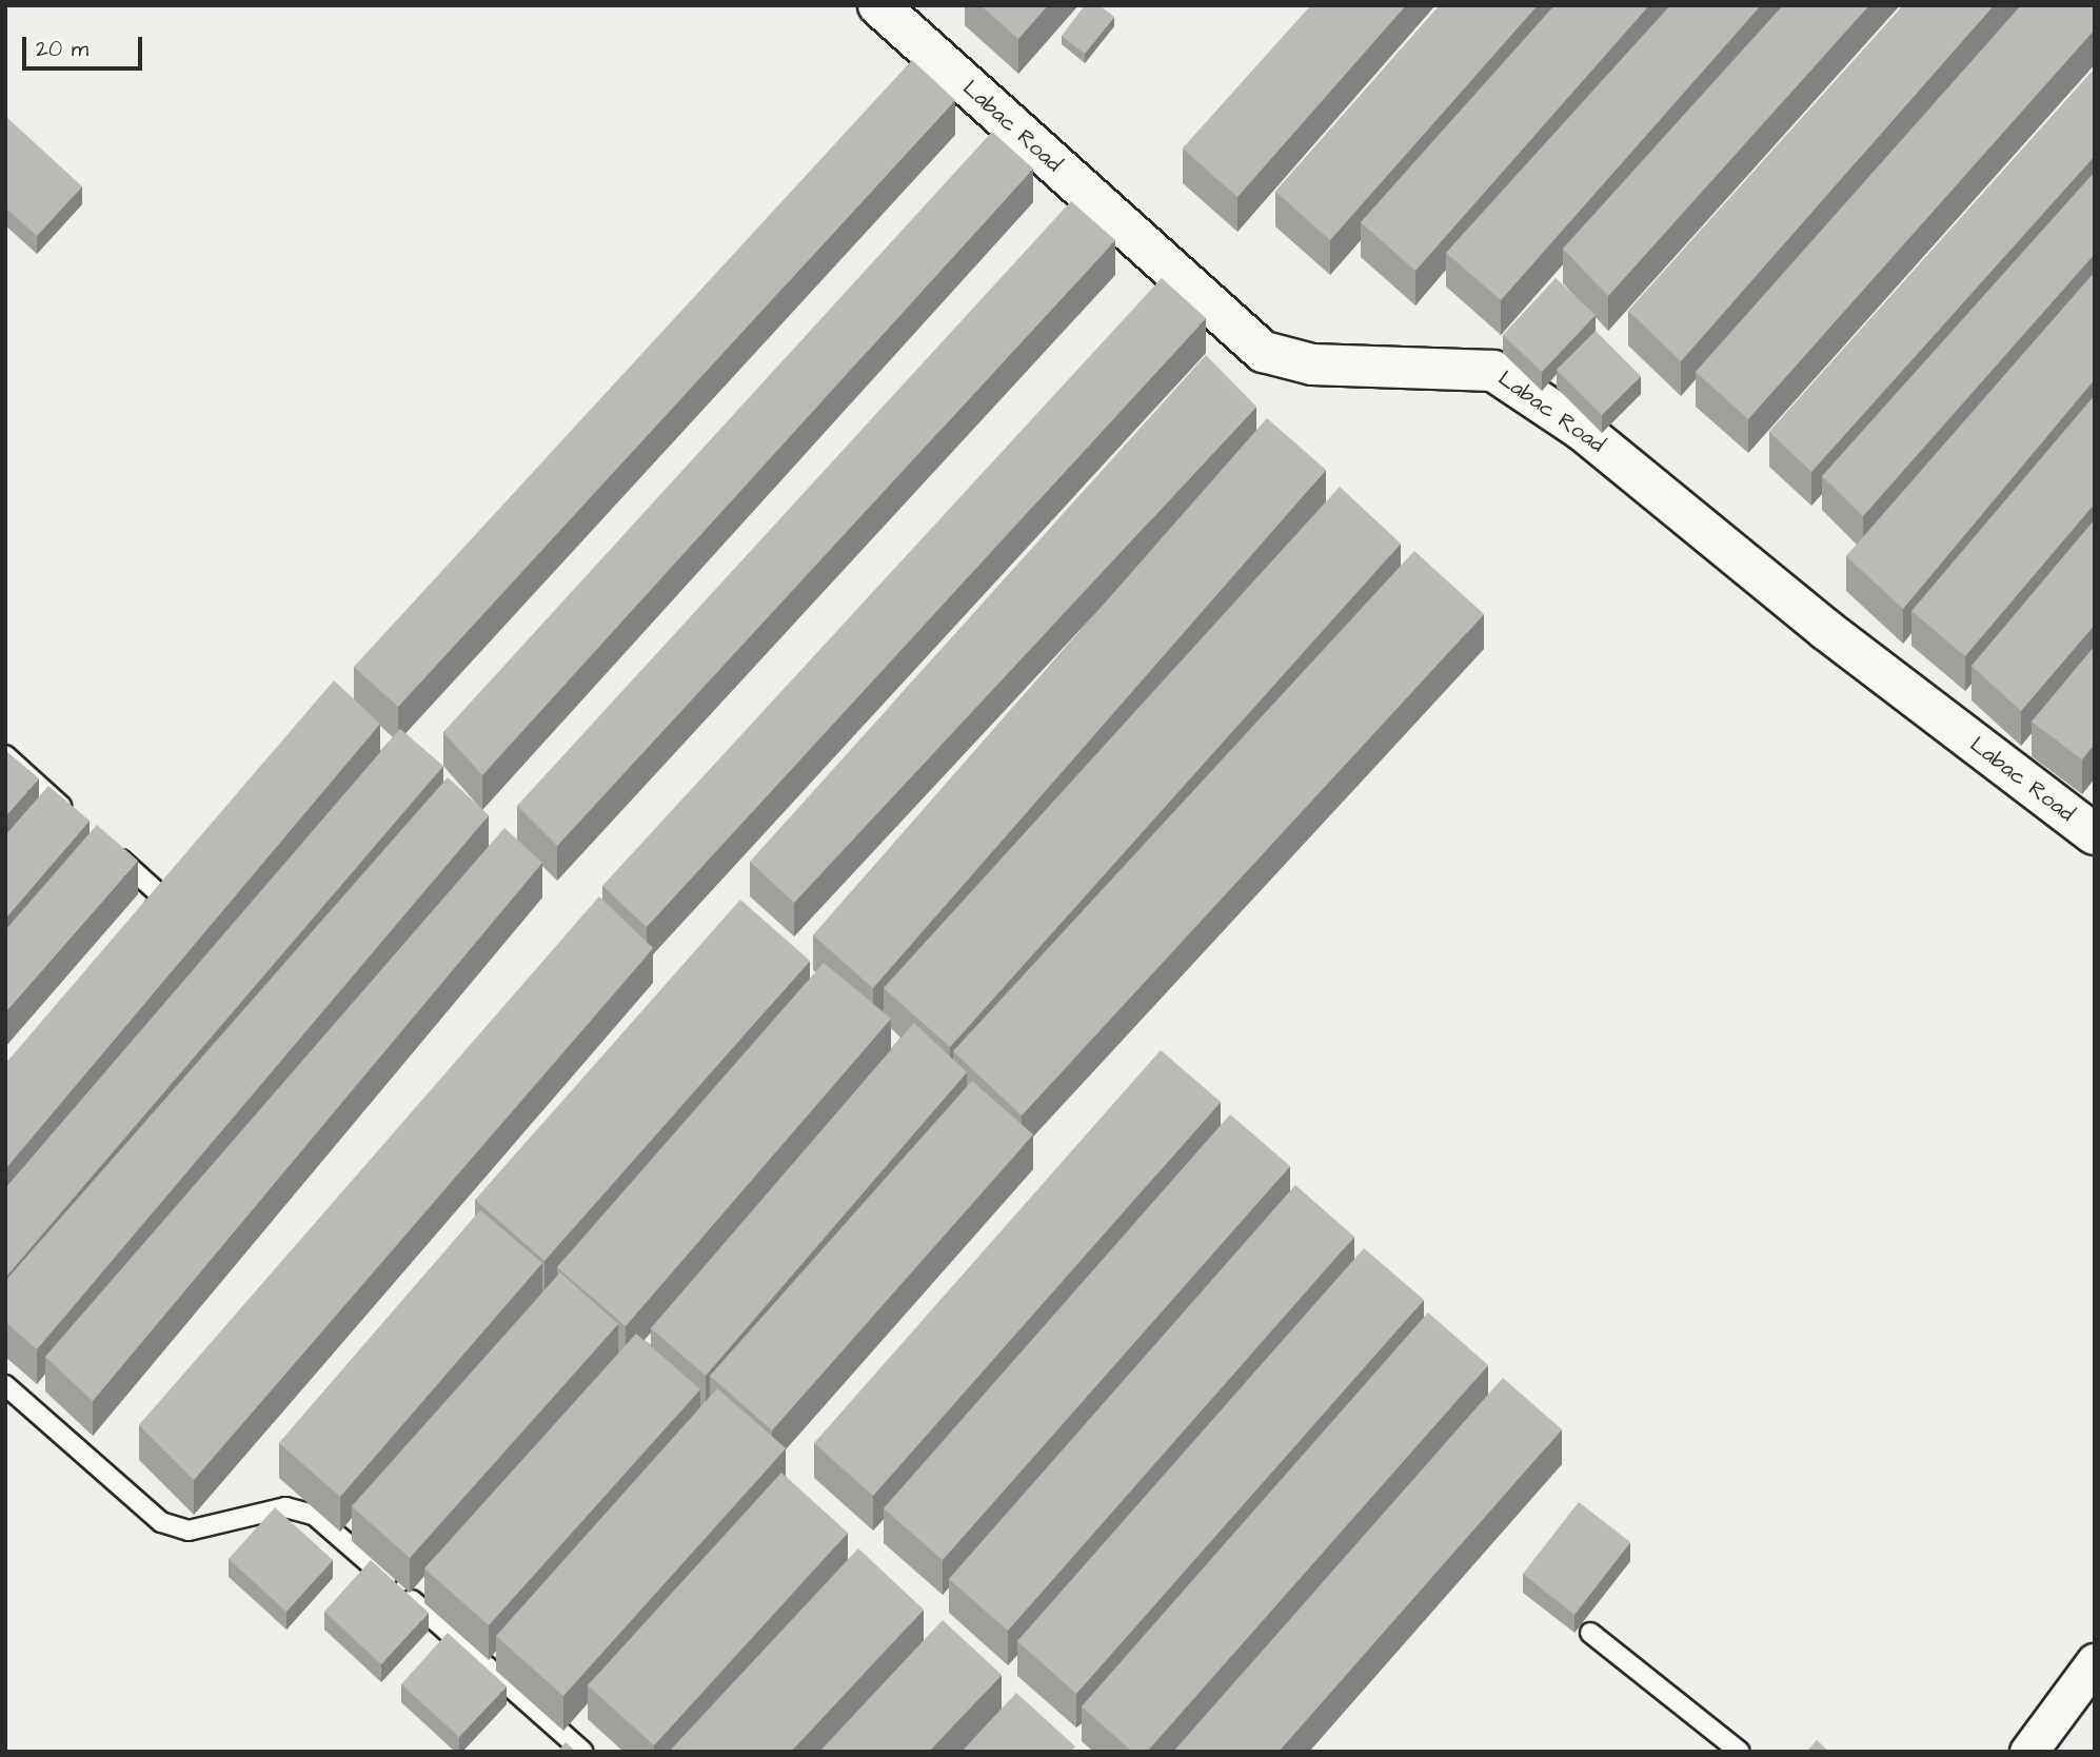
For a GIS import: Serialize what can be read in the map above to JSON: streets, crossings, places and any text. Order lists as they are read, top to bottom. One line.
{"streets":{"street":["Labac Road"]},"scale_bar":"20 m"}
